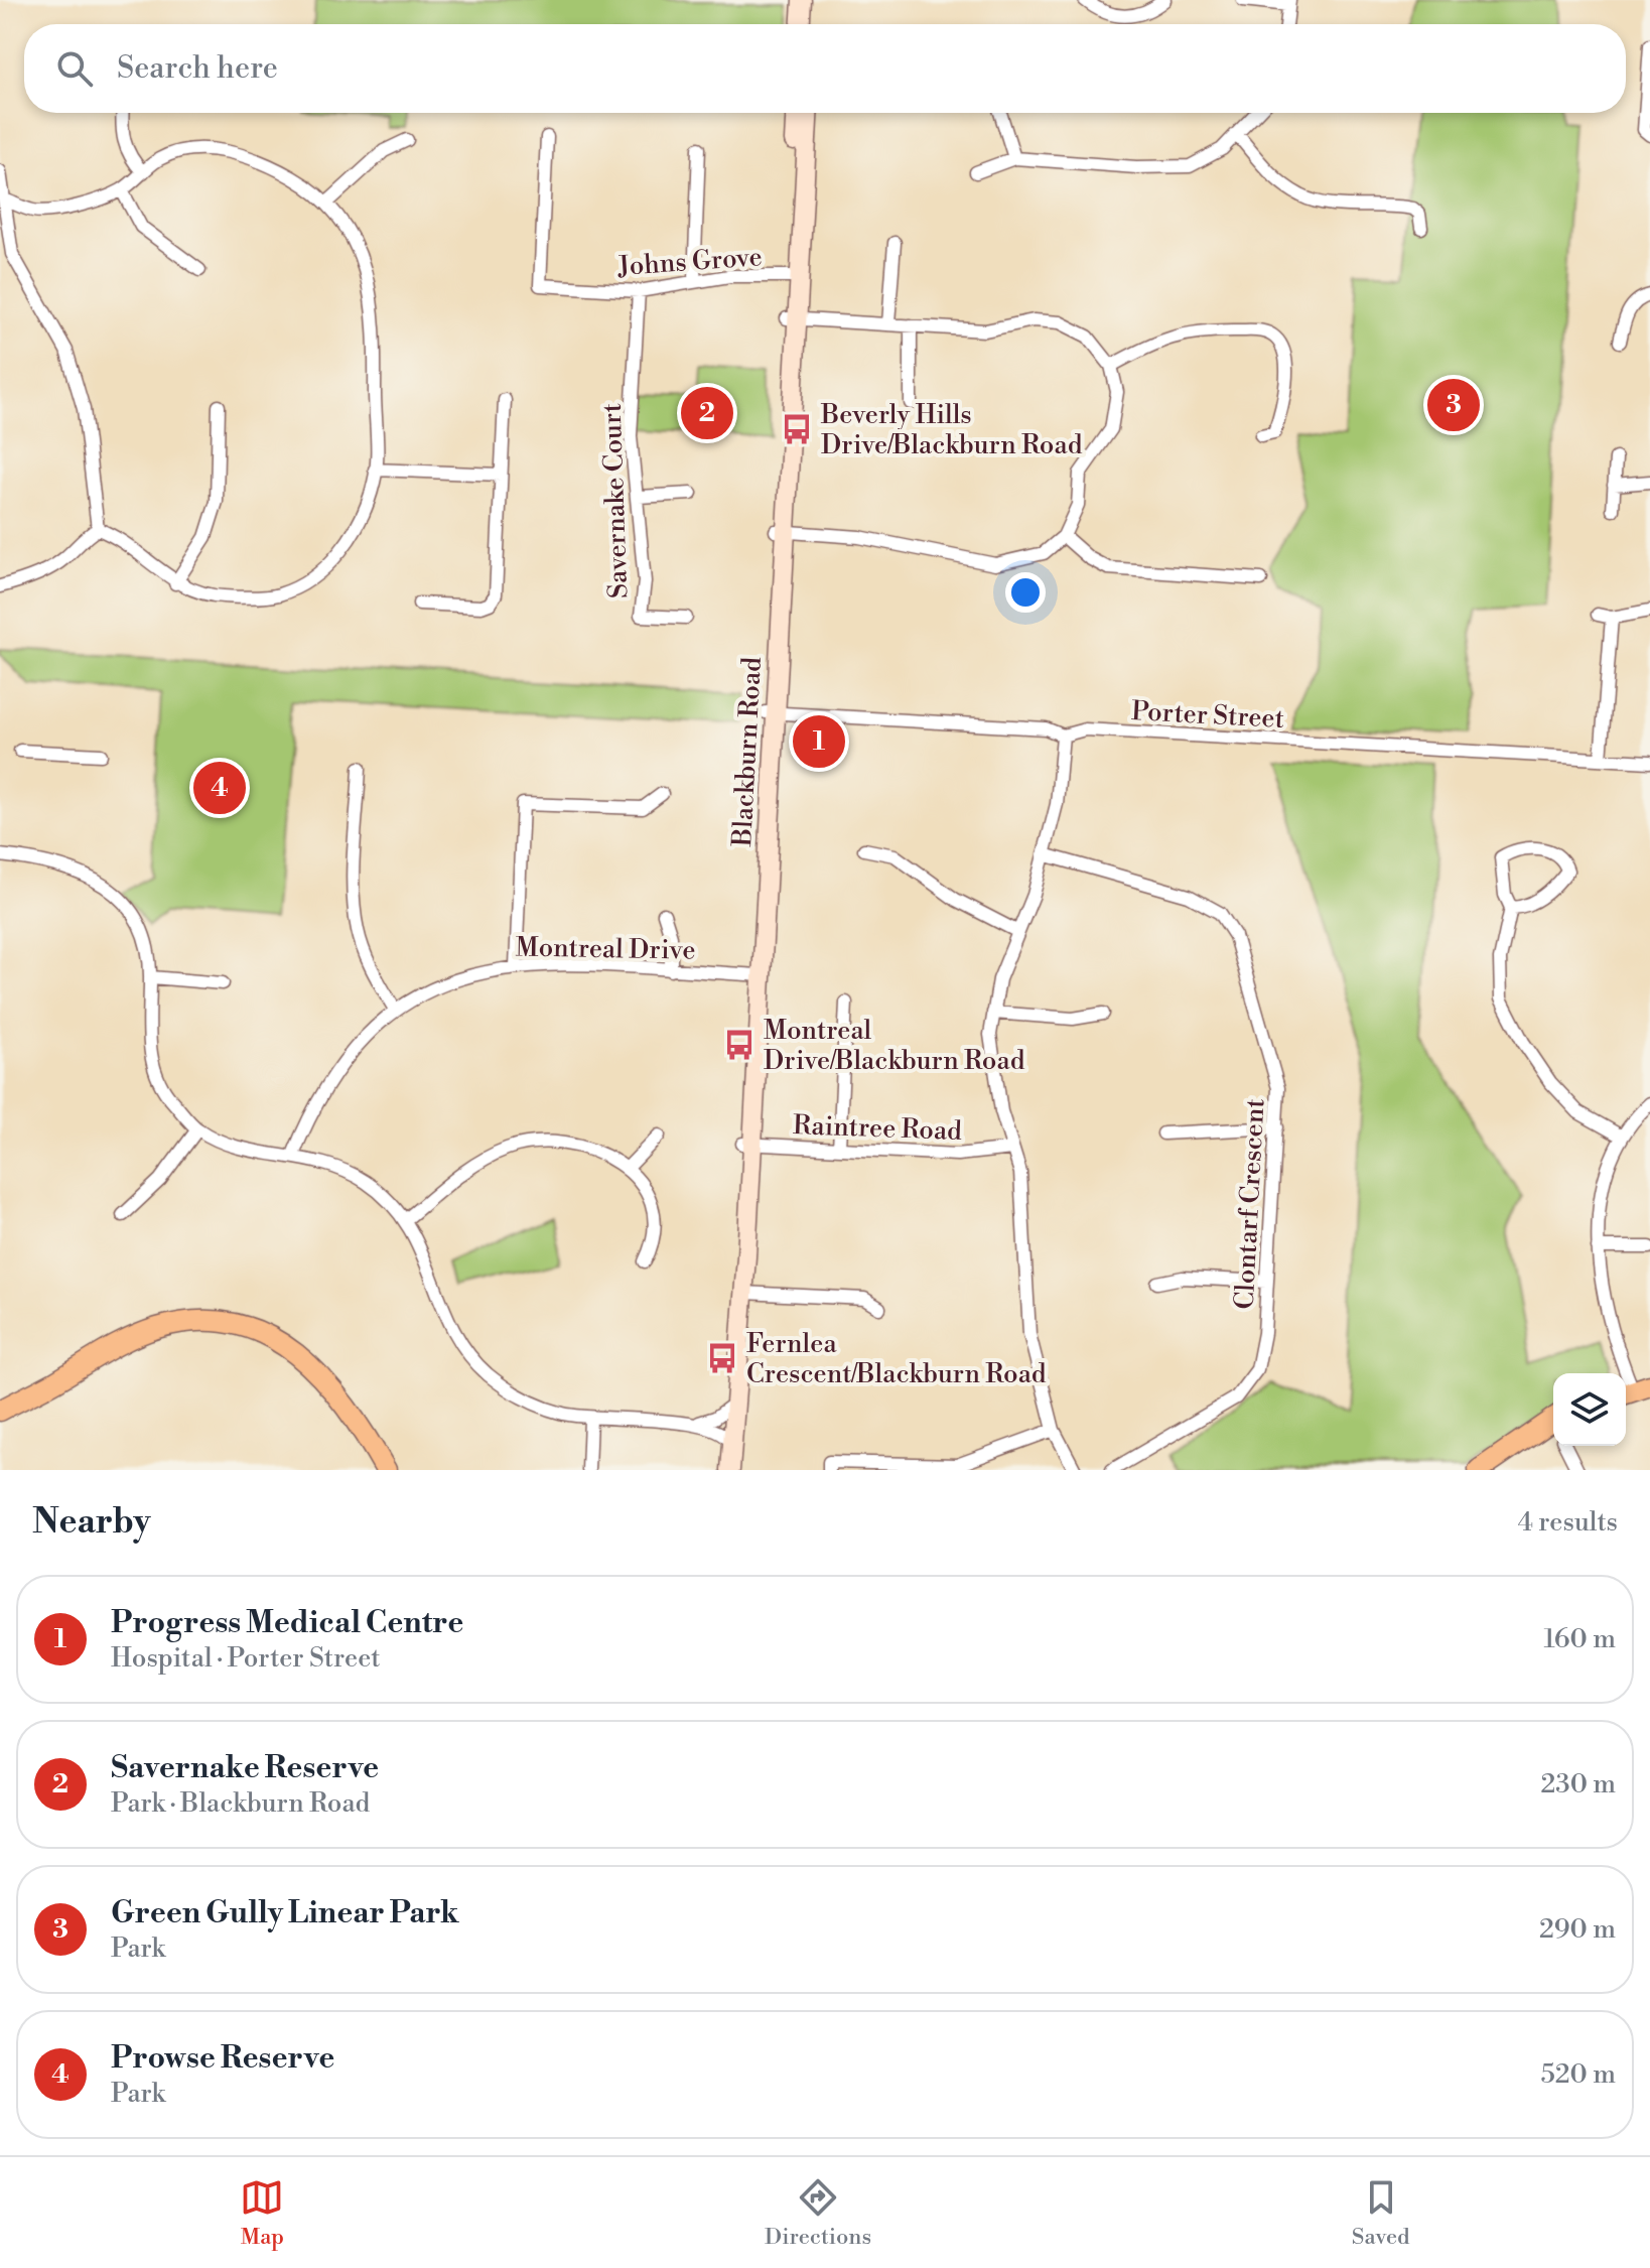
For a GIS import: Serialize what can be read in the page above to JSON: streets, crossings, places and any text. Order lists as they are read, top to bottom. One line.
{"streets":{"main road":["Blackburn Road"],"street":["Johns Grove","Savernake Court","Porter Street","Montreal Drive","Raintree Road","Clontarf Crescent"]},"crossings":[["Johns Grove","Savernake Court"],["Johns Grove","Blackburn Road"],["Porter Street","Blackburn Road"],["Blackburn Road","Montreal Drive"],["Blackburn Road","Raintree Road"]],"places":{"bus stop":["Beverly Hills Drive/Blackburn Road","Montreal Drive/Blackburn Road","Fernlea Crescent/Blackburn Road"]},"page":{"search":"Search here","pins":["3","2","1","4"],"heading":["Nearby","4 results"],"list":[{"mark":"1","name":"Progress Medical Centre","note":"Hospital · Porter Street","value":"160 m"},{"mark":"2","name":"Savernake Reserve","note":"Park · Blackburn Road","value":"230 m"},{"mark":"3","name":"Green Gully Linear Park","note":"Park","value":"290 m"},{"mark":"4","name":"Prowse Reserve","note":"Park","value":"520 m"}],"nav":["Map","Directions","Saved"]}}
